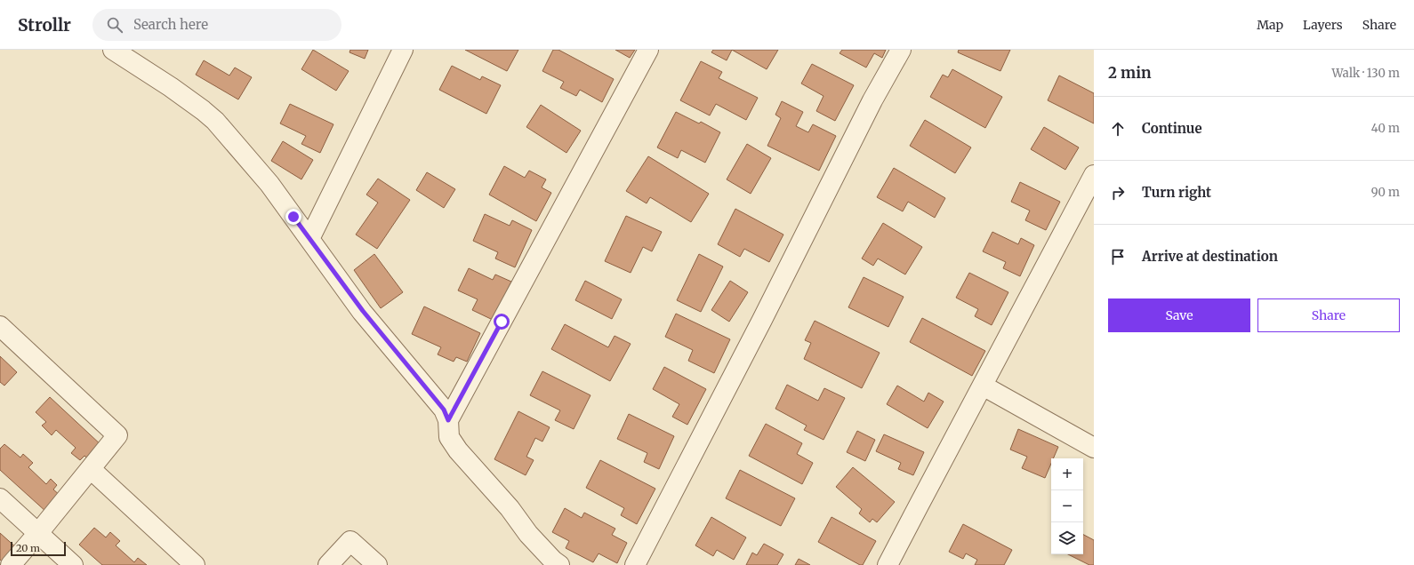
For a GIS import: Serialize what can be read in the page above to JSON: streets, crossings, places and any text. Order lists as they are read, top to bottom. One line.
{"scale_bar":"20 m","page":{"header":"Strollr","search":"Search here","nav":["Map","Layers","Share"],"heading":["2 min","Walk · 130 m"],"list":[["Continue","40 m"],["Turn right","90 m"],"Arrive at destination"],"buttons":["Save","Share"],"map_buttons":["+","−"],"scale":"20 m"}}
